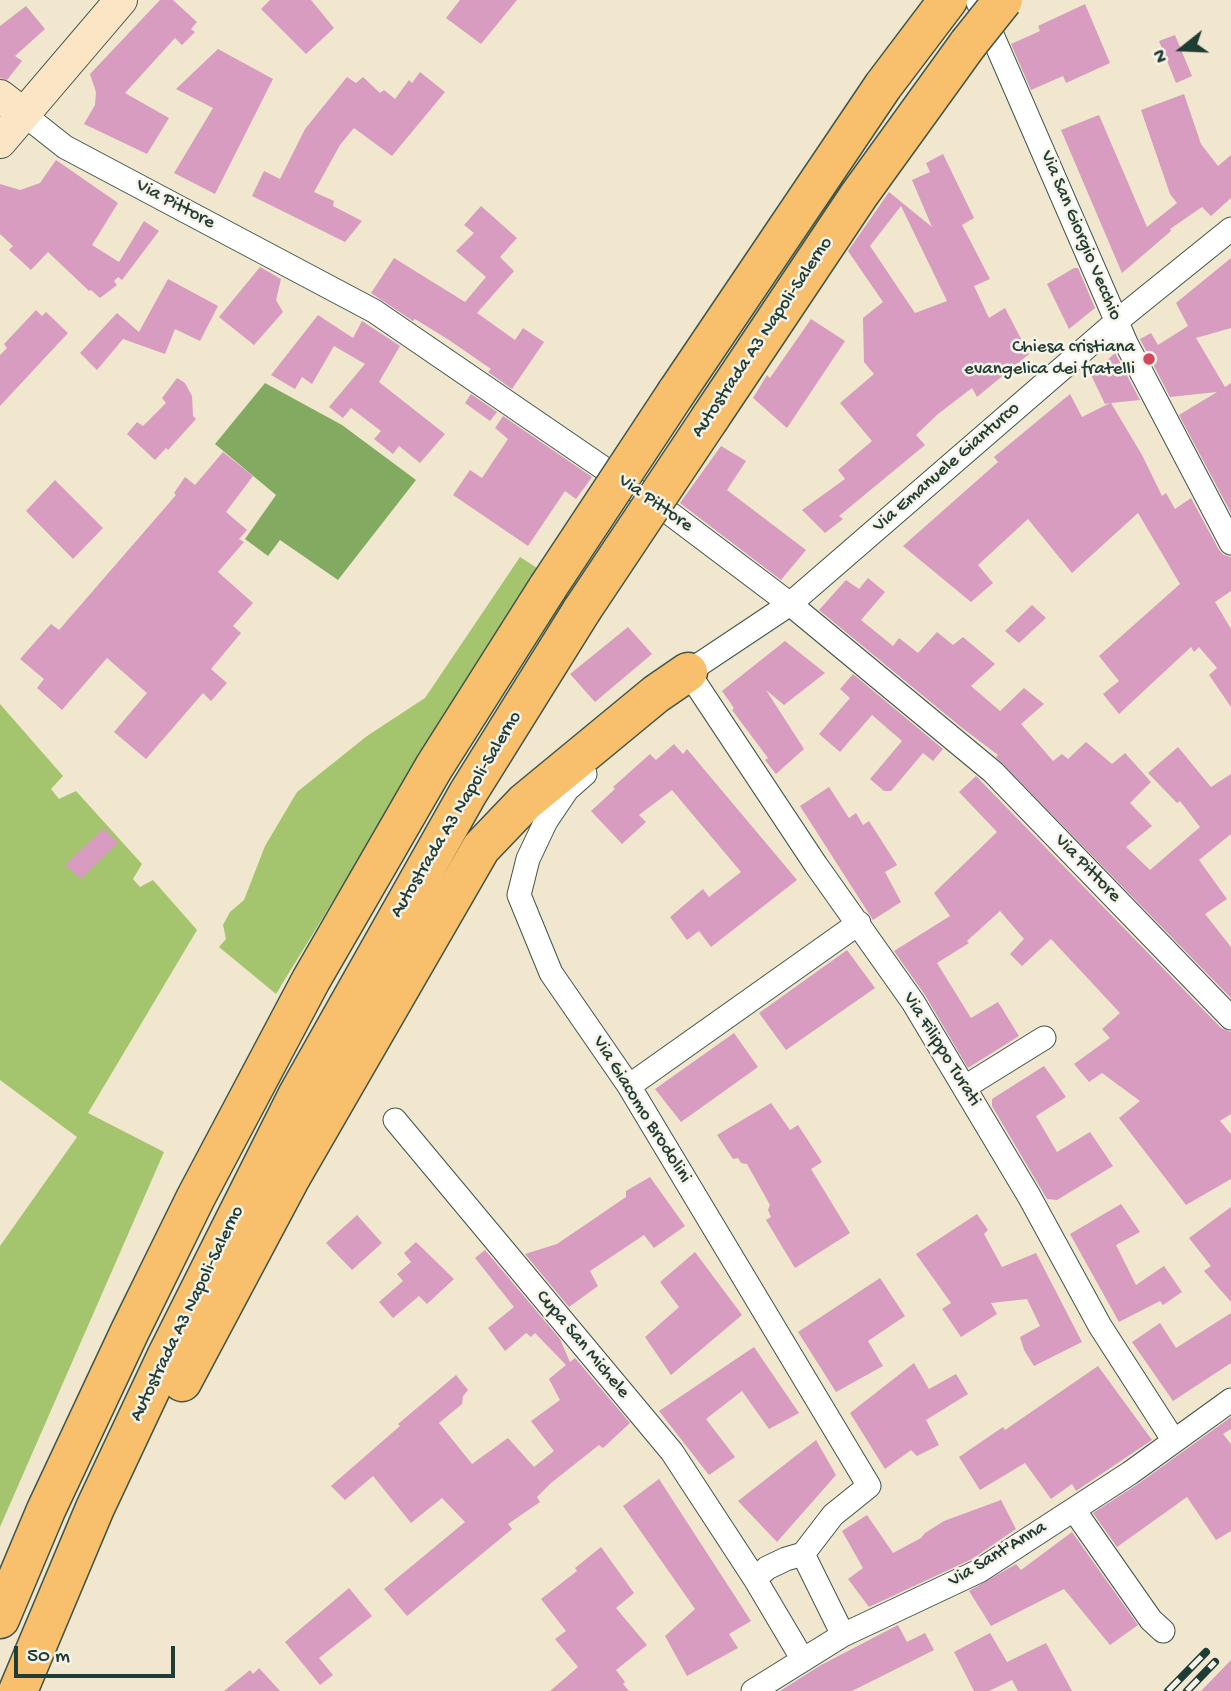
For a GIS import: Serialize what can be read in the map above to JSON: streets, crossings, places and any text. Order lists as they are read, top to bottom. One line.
{"streets":{"highway":["Autostrada A3 Napoli-Salerno"],"street":["Via Pittore","Via San Giorgio Vecchio","Via Emanuele Gianturco","Via Filippo Turati","Via Giacomo Brodolini","Cupa San Michele","Via Sant'Anna"]},"crossings":[["Via Pittore","Via Emanuele Gianturco"],["Via San Giorgio Vecchio","Via Emanuele Gianturco"],["Via Emanuele Gianturco","Via Filippo Turati"],["Via Emanuele Gianturco","Via Giacomo Brodolini"],["Via Filippo Turati","Via Giacomo Brodolini"],["Via Filippo Turati","Via Sant'Anna"],["Cupa San Michele","Via Sant'Anna"]],"places":["Chiesa cristiana evangelica dei fratelli"],"scale_bar":"50 m","north":"left"}
